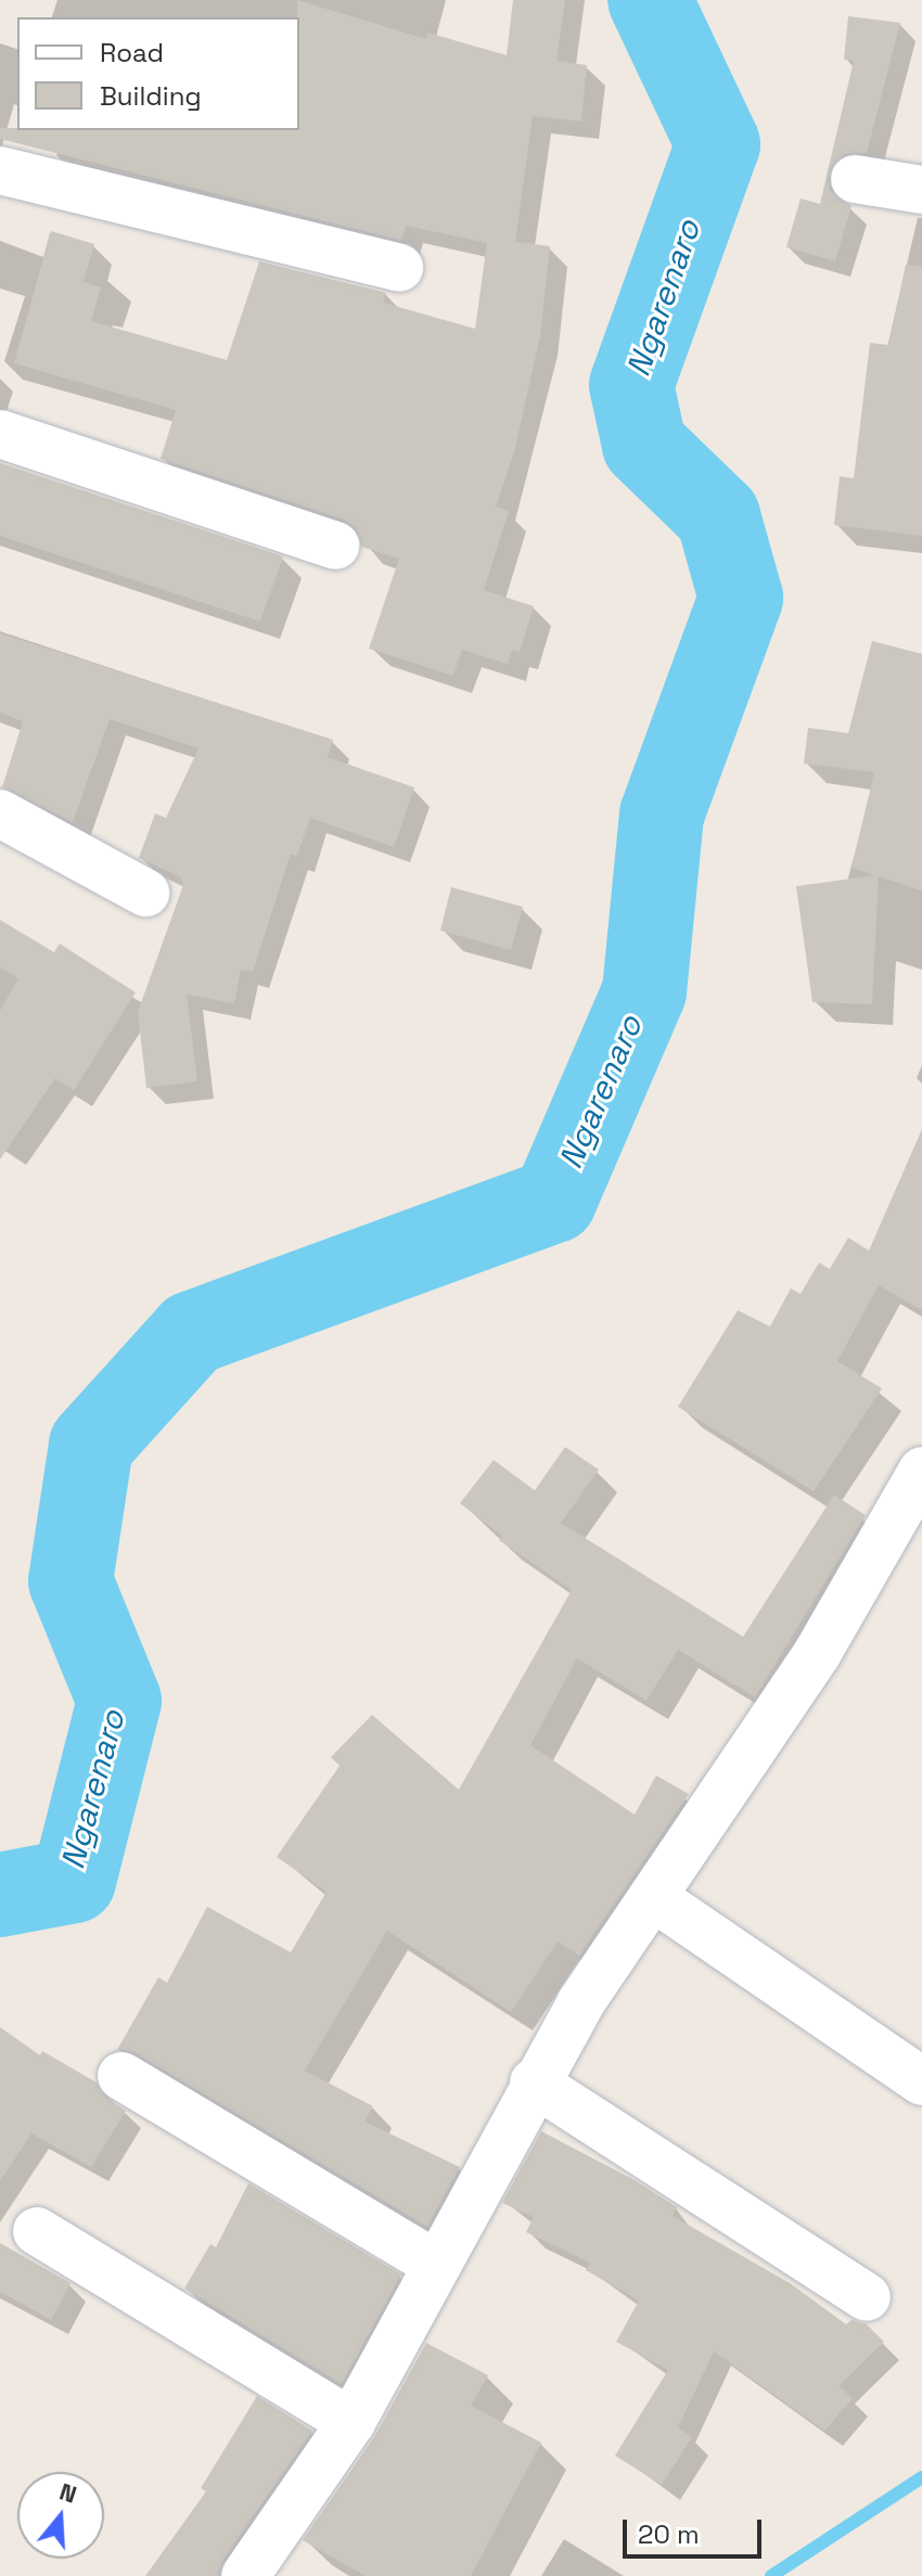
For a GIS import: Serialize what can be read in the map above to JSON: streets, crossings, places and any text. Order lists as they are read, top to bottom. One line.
{"water":["Ngarenaro"],"legend":["Road","Building"],"scale_bar":"20 m","north":"top"}
